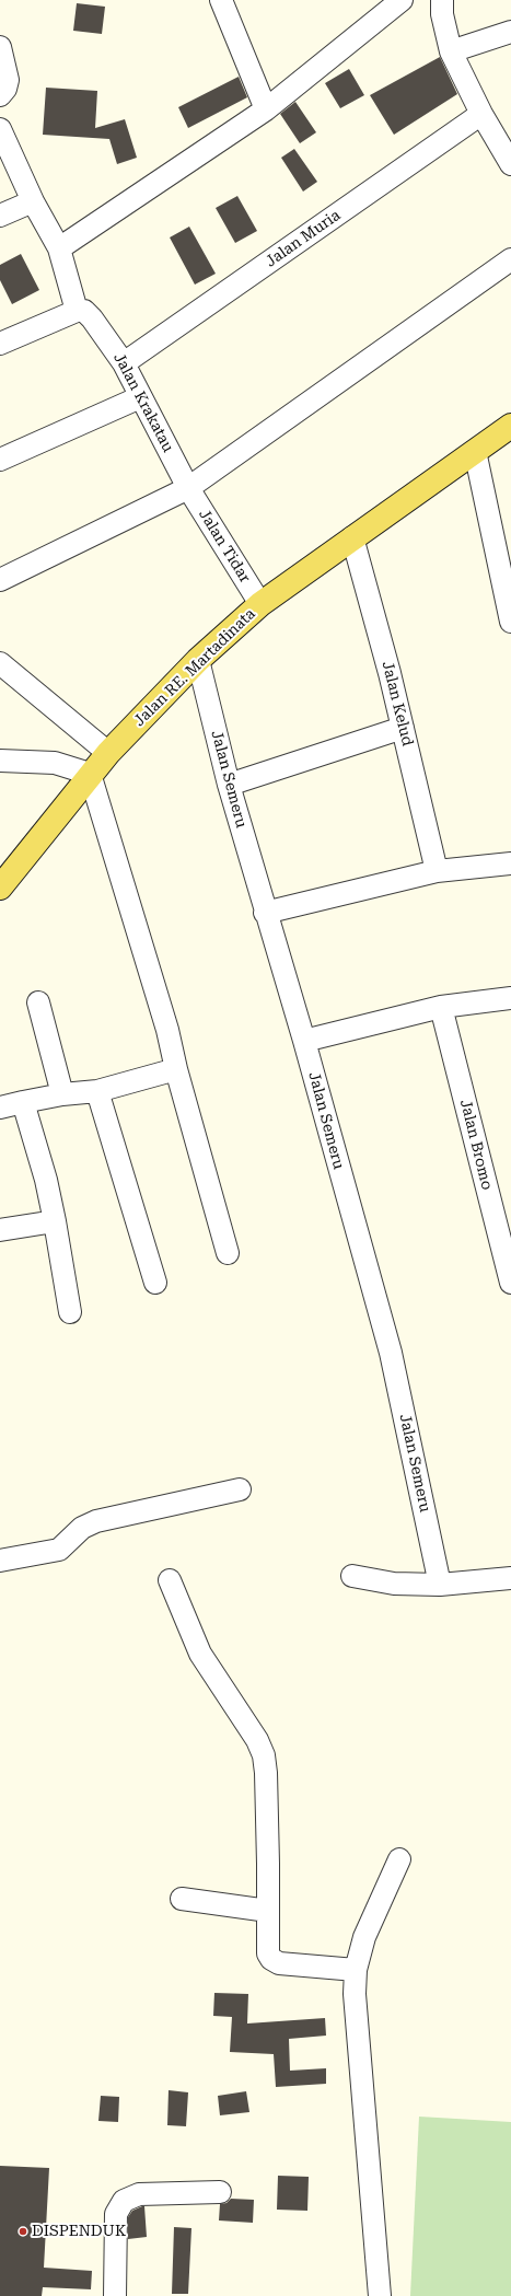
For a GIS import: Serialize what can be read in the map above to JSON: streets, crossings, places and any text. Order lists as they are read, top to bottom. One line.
{"streets":{"main road":["Jalan RE. Martadinata"],"street":["Jalan Muria","Jalan Krakatau","Jalan Tidar","Jalan Kelud","Jalan Semeru","Jalan Bromo"]},"crossings":[["Jalan Muria","Jalan Krakatau"],["Jalan Krakatau","Jalan Tidar"],["Jalan Tidar","Jalan RE. Martadinata"],["Jalan RE. Martadinata","Jalan Kelud"],["Jalan RE. Martadinata","Jalan Semeru"]],"places":["DISPENDUK"]}
